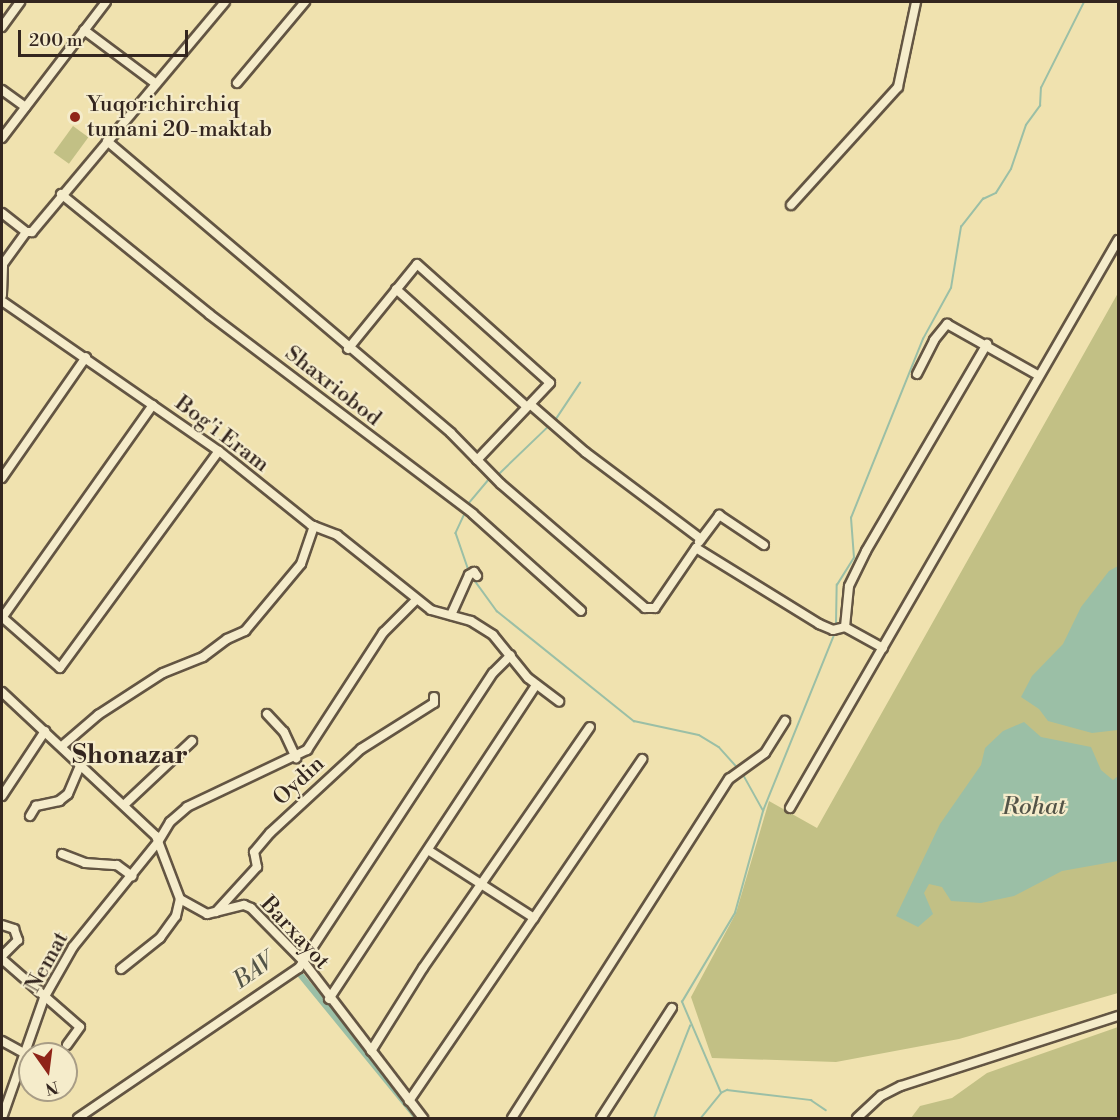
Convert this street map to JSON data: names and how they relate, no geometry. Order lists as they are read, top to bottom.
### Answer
{
  "streets": {
    "street": [
      "Shaxriobod",
      "Bog'i Eram",
      "Oydin",
      "Barxayot",
      "Nemat"
    ]
  },
  "crossings": [
    ["Oydin", "Barxayot"]
  ],
  "districts": ["Shonazar"],
  "water": ["Rohat", "BAV"],
  "places": ["Yuqorichirchiq tumani 20-maktab"],
  "scale_bar": "200 m",
  "north": "bottom"
}
